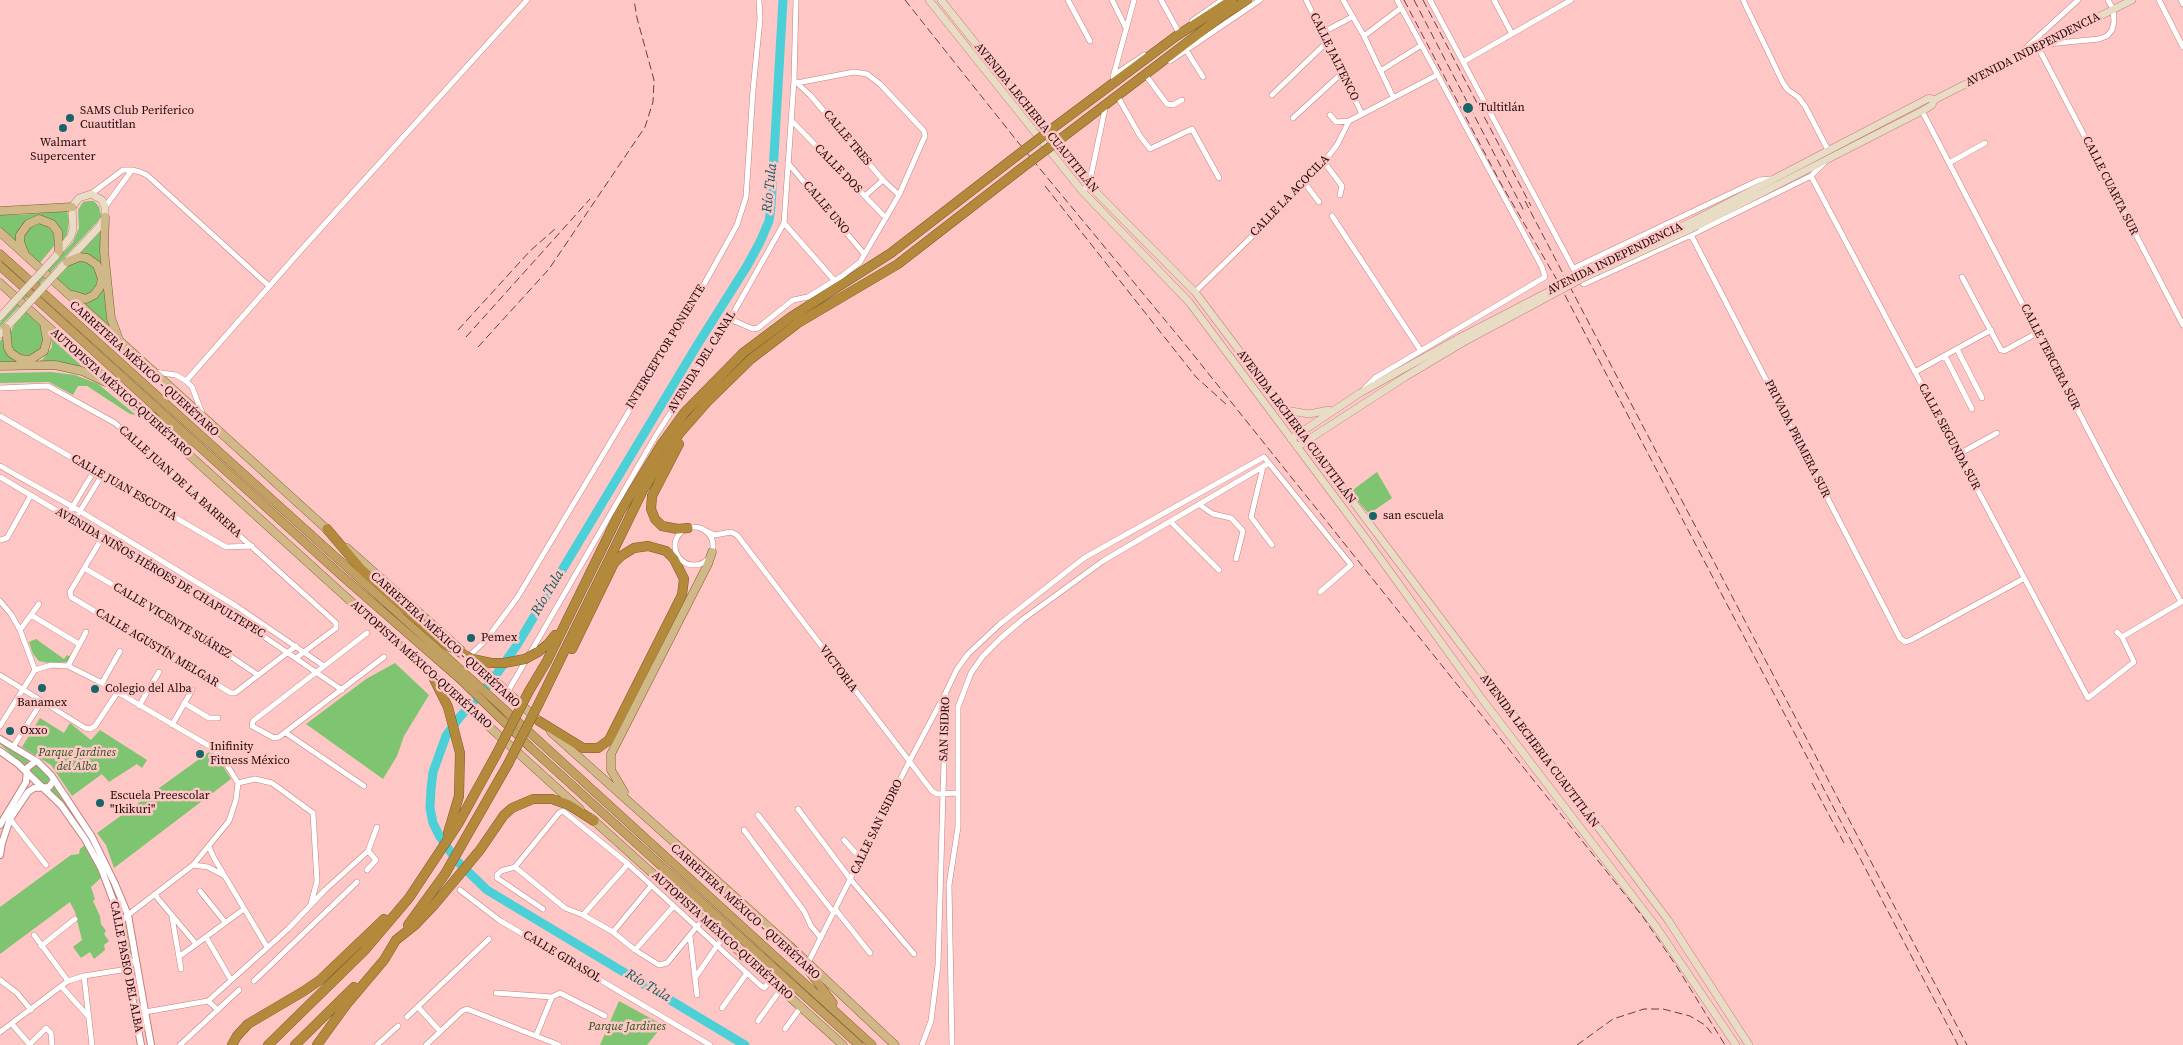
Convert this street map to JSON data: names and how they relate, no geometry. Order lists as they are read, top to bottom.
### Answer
{
  "streets": {
    "highway": ["CARRETERA MÉXICO - QUERÉTARO"],
    "main road": ["AVENIDA INDEPENDENCIA", "AVENIDA LECHERIA CUAUTITLÁN", "AUTOPISTA MÉXICO-QUERÉTARO"],
    "street": [
      "CALLE JALTENCO",
      "CALLE TRES",
      "CALLE DOS",
      "CALLE CUARTA SUR",
      "CALLE LA ACOCILA",
      "CALLE UNO",
      "INTERCEPTOR PONIENTE",
      "CALLE TERCERA SUR",
      "AVENIDA DEL CANAL",
      "CALLE SEGUNDA SUR",
      "PRIVADA PRIMERA SUR",
      "CALLE JUAN DE LA BARRERA",
      "CALLE JUAN ESCUTIA",
      "AVENIDA NIÑOS HÉROES DE CHAPULTEPEC",
      "CALLE VICENTE SUÁREZ",
      "CALLE AGUSTÍN MELGAR",
      "VICTORIA",
      "SAN ISIDRO",
      "CALLE SAN ISIDRO",
      "CALLE GIRASOL",
      "CALLE PASEO DEL ALBA"
    ]
  },
  "crossings": [
    ["AVENIDA INDEPENDENCIA", "AVENIDA LECHERIA CUAUTITLÁN"],
    ["AVENIDA INDEPENDENCIA", "CALLE CUARTA SUR"],
    ["AVENIDA INDEPENDENCIA", "CALLE TERCERA SUR"],
    ["AVENIDA LECHERIA CUAUTITLÁN", "CALLE LA ACOCILA"],
    ["CALLE TRES", "AVENIDA DEL CANAL"],
    ["CALLE DOS", "AVENIDA DEL CANAL"],
    ["CALLE UNO", "AVENIDA DEL CANAL"],
    ["CALLE SEGUNDA SUR", "PRIVADA PRIMERA SUR"],
    ["CALLE JUAN DE LA BARRERA", "CALLE JUAN ESCUTIA"],
    ["CALLE JUAN DE LA BARRERA", "AVENIDA NIÑOS HÉROES DE CHAPULTEPEC"],
    ["AVENIDA NIÑOS HÉROES DE CHAPULTEPEC", "CALLE AGUSTÍN MELGAR"],
    ["CALLE VICENTE SUÁREZ", "CALLE AGUSTÍN MELGAR"],
    ["VICTORIA", "SAN ISIDRO"],
    ["VICTORIA", "CALLE SAN ISIDRO"],
    ["SAN ISIDRO", "CALLE SAN ISIDRO"]
  ],
  "water": ["Río Tula"],
  "parks": ["Parque Jardines del Alba", "Parque Jardines"],
  "places": [
    "Tultitlán",
    "SAMS Club Periferico Cuautitlan",
    "Walmart Supercenter",
    "san escuela",
    "Pemex",
    "Banamex",
    "Colegio del Alba",
    "Oxxo",
    "Inifinity Fitness México",
    "Escuela Preescolar \"Ikikuri\""
  ]
}
